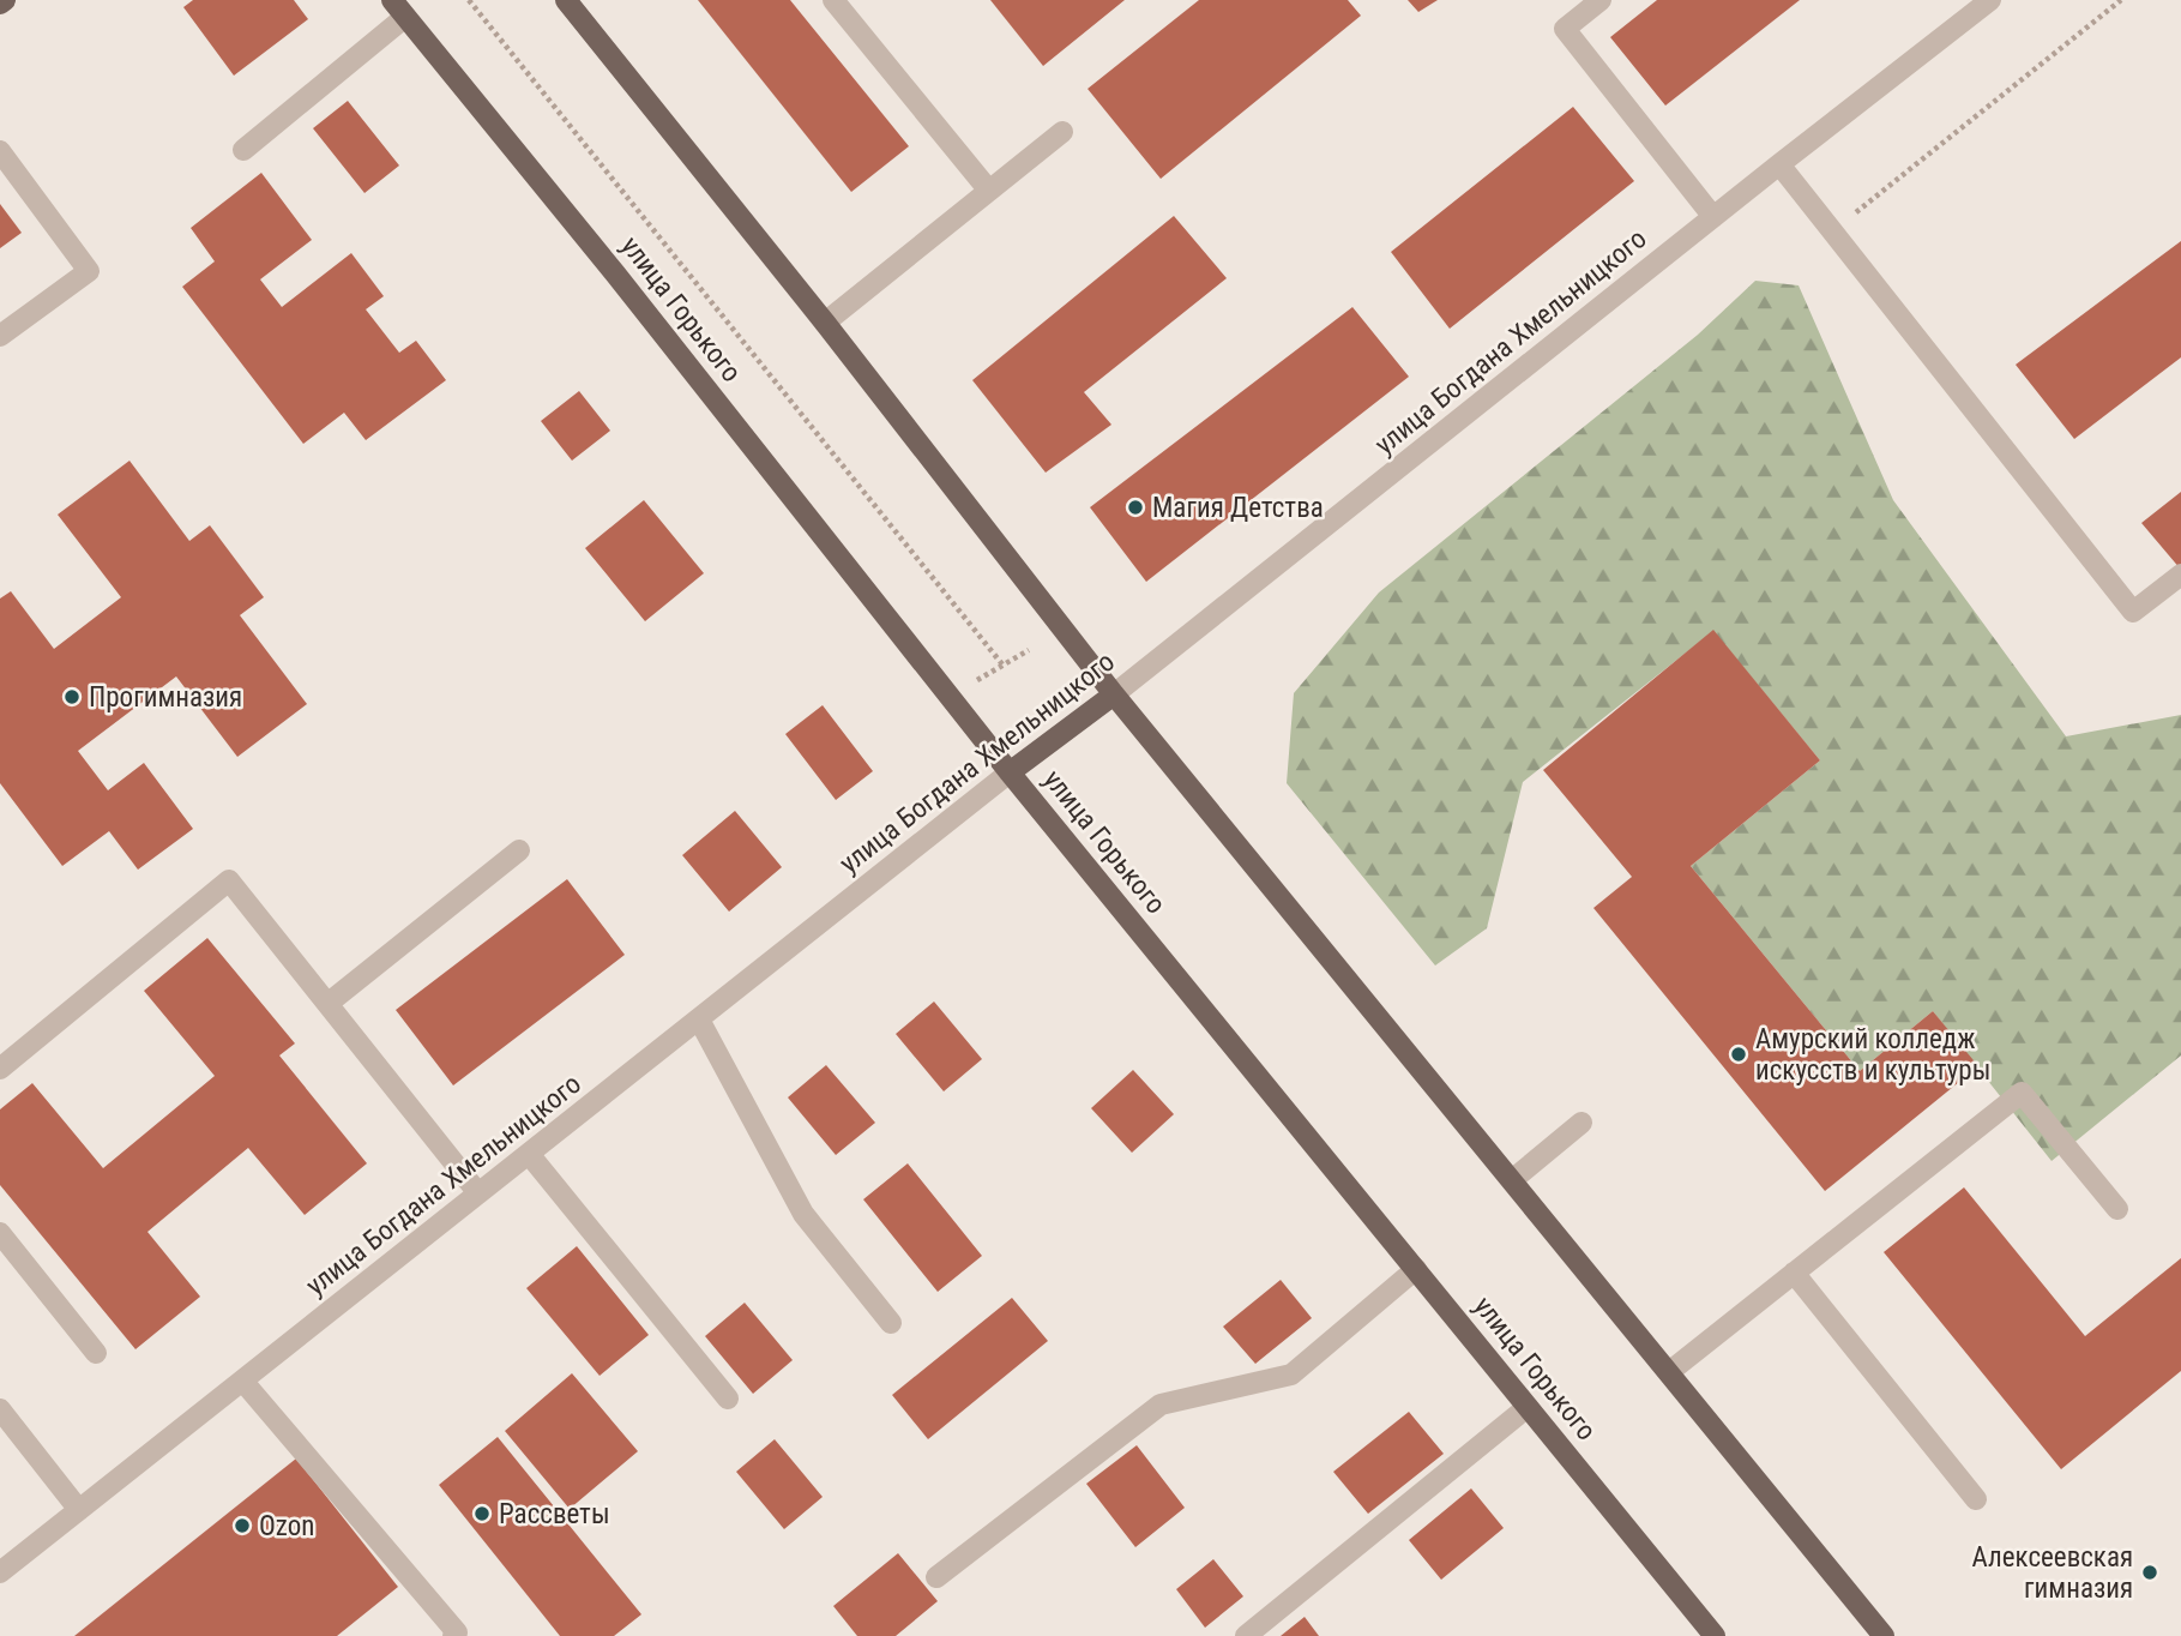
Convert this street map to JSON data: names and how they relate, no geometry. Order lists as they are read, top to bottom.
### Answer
{
  "streets": {
    "main road": ["улица Горького", "улица Богдана Хмельницкого"]
  },
  "crossings": [
    ["улица Горького", "улица Богдана Хмельницкого"]
  ],
  "places": [
    "Магия Детства",
    "Прогимназия",
    "Амурский колледж искусств и культуры",
    "Рассветы",
    "Ozon",
    "Алексеевская гимназия"
  ]
}
